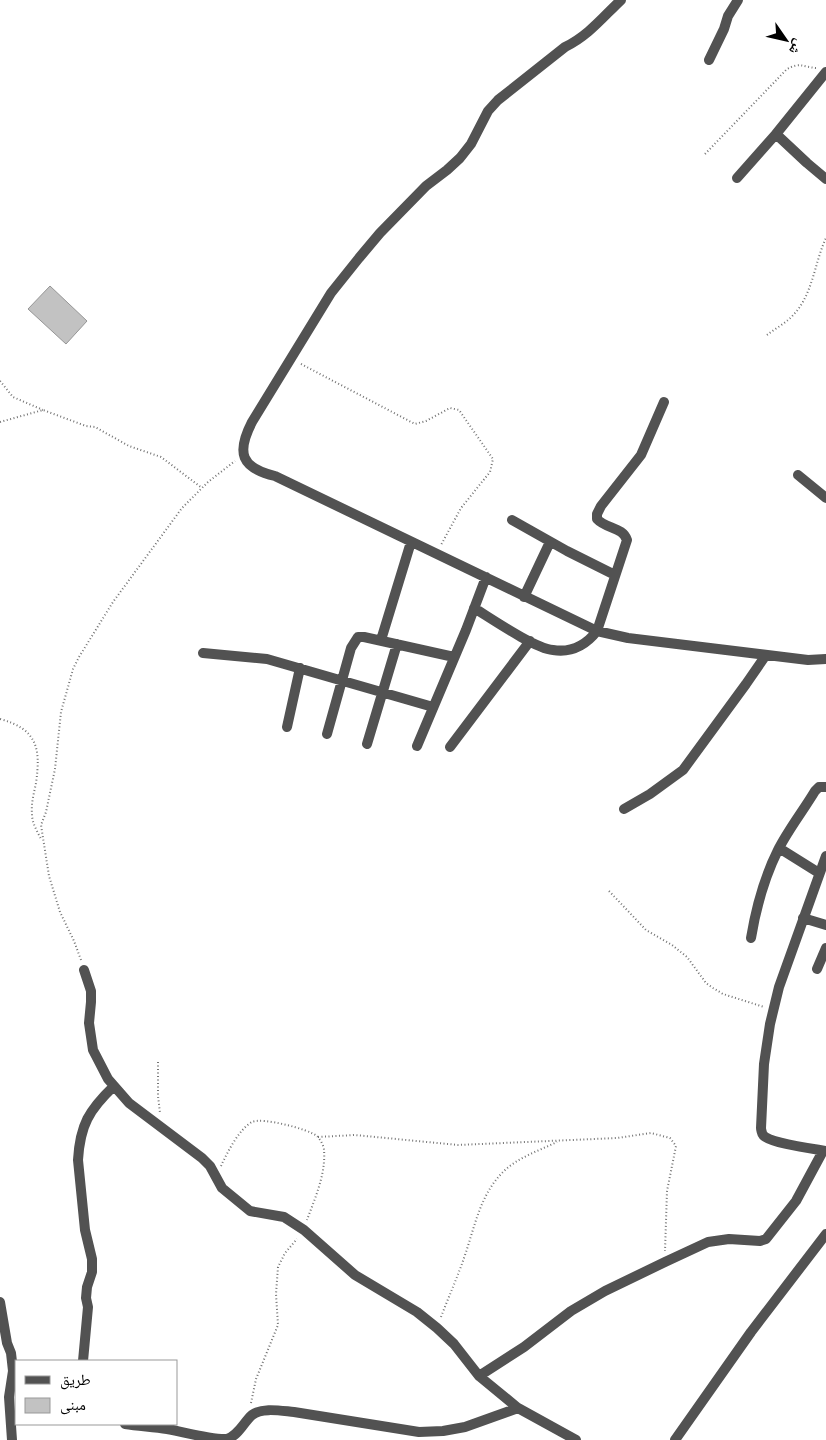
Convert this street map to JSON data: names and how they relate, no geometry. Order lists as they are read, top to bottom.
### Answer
{
  "legend": ["طريق", "مبنى"],
  "north": "bottom right"
}
